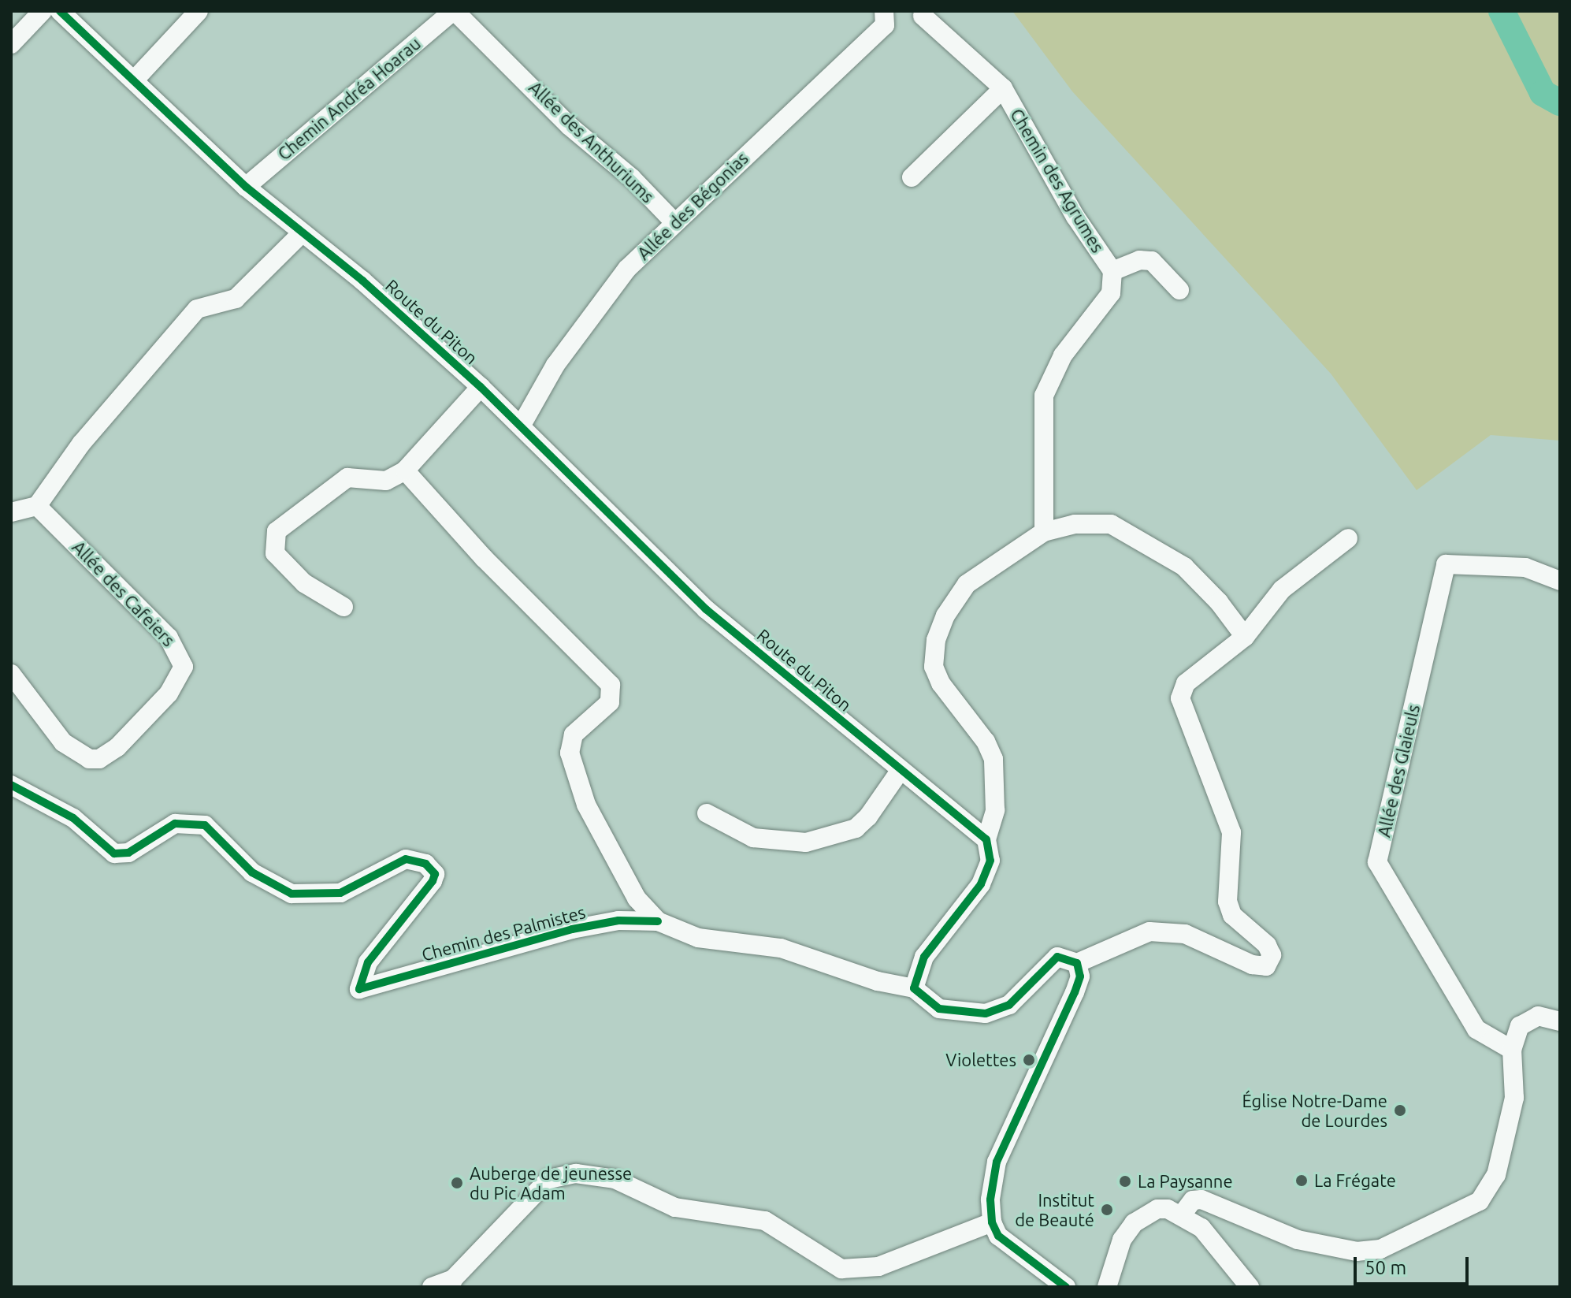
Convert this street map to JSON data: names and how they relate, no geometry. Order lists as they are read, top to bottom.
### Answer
{
  "streets": {
    "street": [
      "Chemin Andréa Hoarau",
      "Allée des Anthuriums",
      "Chemin des Agrumes",
      "Allée des Bégonias",
      "Route du Piton",
      "Allée des Cafeiers",
      "Allée des Glaieuls",
      "Chemin des Palmistes"
    ]
  },
  "crossings": [
    ["Chemin Andréa Hoarau", "Allée des Anthuriums"],
    ["Chemin Andréa Hoarau", "Route du Piton"],
    ["Allée des Anthuriums", "Allée des Bégonias"],
    ["Allée des Bégonias", "Route du Piton"]
  ],
  "places": [
    "Violettes",
    "Église Notre-Dame de Lourdes",
    "La Frégate",
    "La Paysanne",
    "Auberge de jeunesse du Pic Adam",
    "Institut de Beauté"
  ],
  "scale_bar": "50 m"
}
